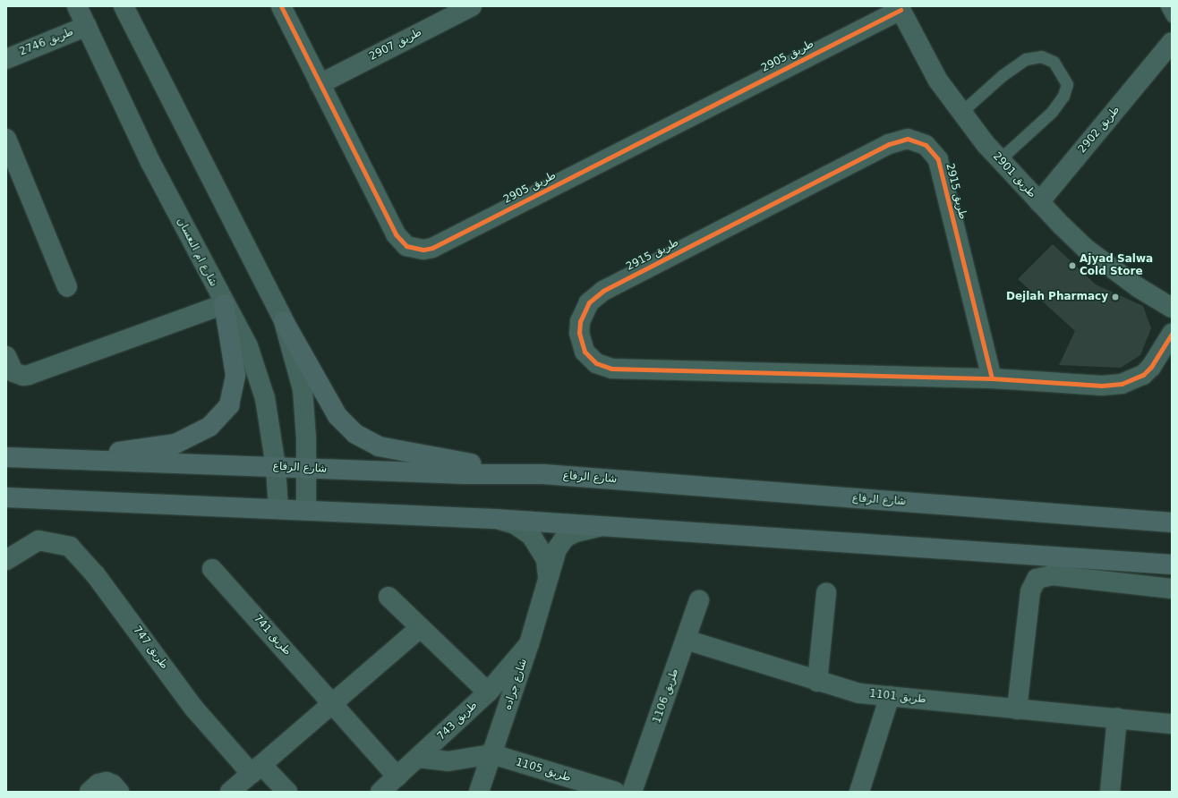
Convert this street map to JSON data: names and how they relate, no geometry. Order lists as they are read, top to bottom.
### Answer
{
  "streets": {
    "main road": ["شارع الرفاع"],
    "street": [
      "طريق 2746",
      "طريق 2907",
      "طريق 2905",
      "طريق 2902",
      "طريق 2901",
      "طريق 2915",
      "شارع ام النعسان",
      "طريق 741",
      "طريق 747",
      "شارع جراده",
      "طريق 1106",
      "طريق 1101",
      "طريق 743",
      "طريق 1105"
    ]
  },
  "crossings": [
    ["طريق 2746", "شارع ام النعسان"],
    ["طريق 2907", "طريق 2905"],
    ["طريق 2905", "طريق 2901"],
    ["طريق 2902", "طريق 2901"],
    ["شارع ام النعسان", "شارع الرفاع"],
    ["طريق 741", "طريق 743"],
    ["شارع جراده", "طريق 743"],
    ["شارع جراده", "طريق 1105"],
    ["طريق 1106", "طريق 1101"]
  ],
  "places": ["Ajyad Salwa Cold Store", "Dejlah Pharmacy"]
}
